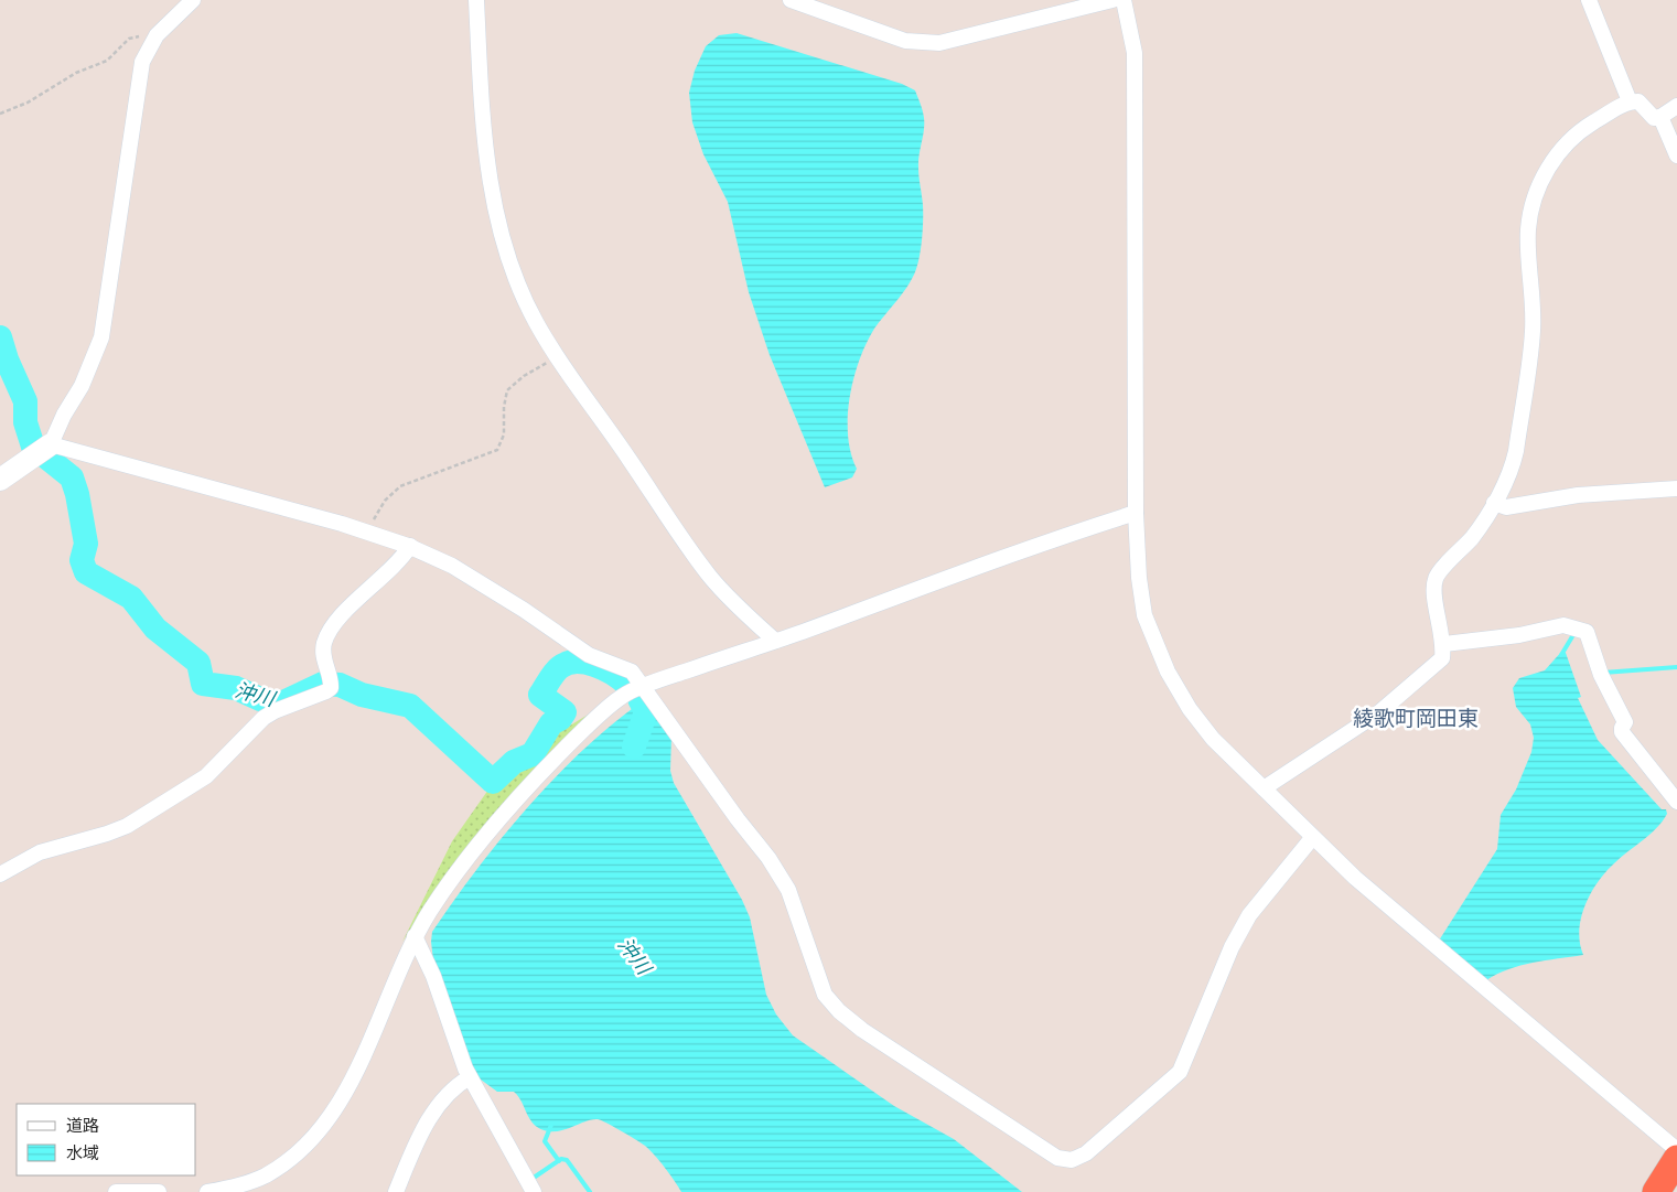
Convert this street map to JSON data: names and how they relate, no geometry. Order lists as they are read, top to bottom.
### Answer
{
  "districts": ["綾歌町岡田東"],
  "water": ["沖川"],
  "legend": ["道路", "水域"]
}
